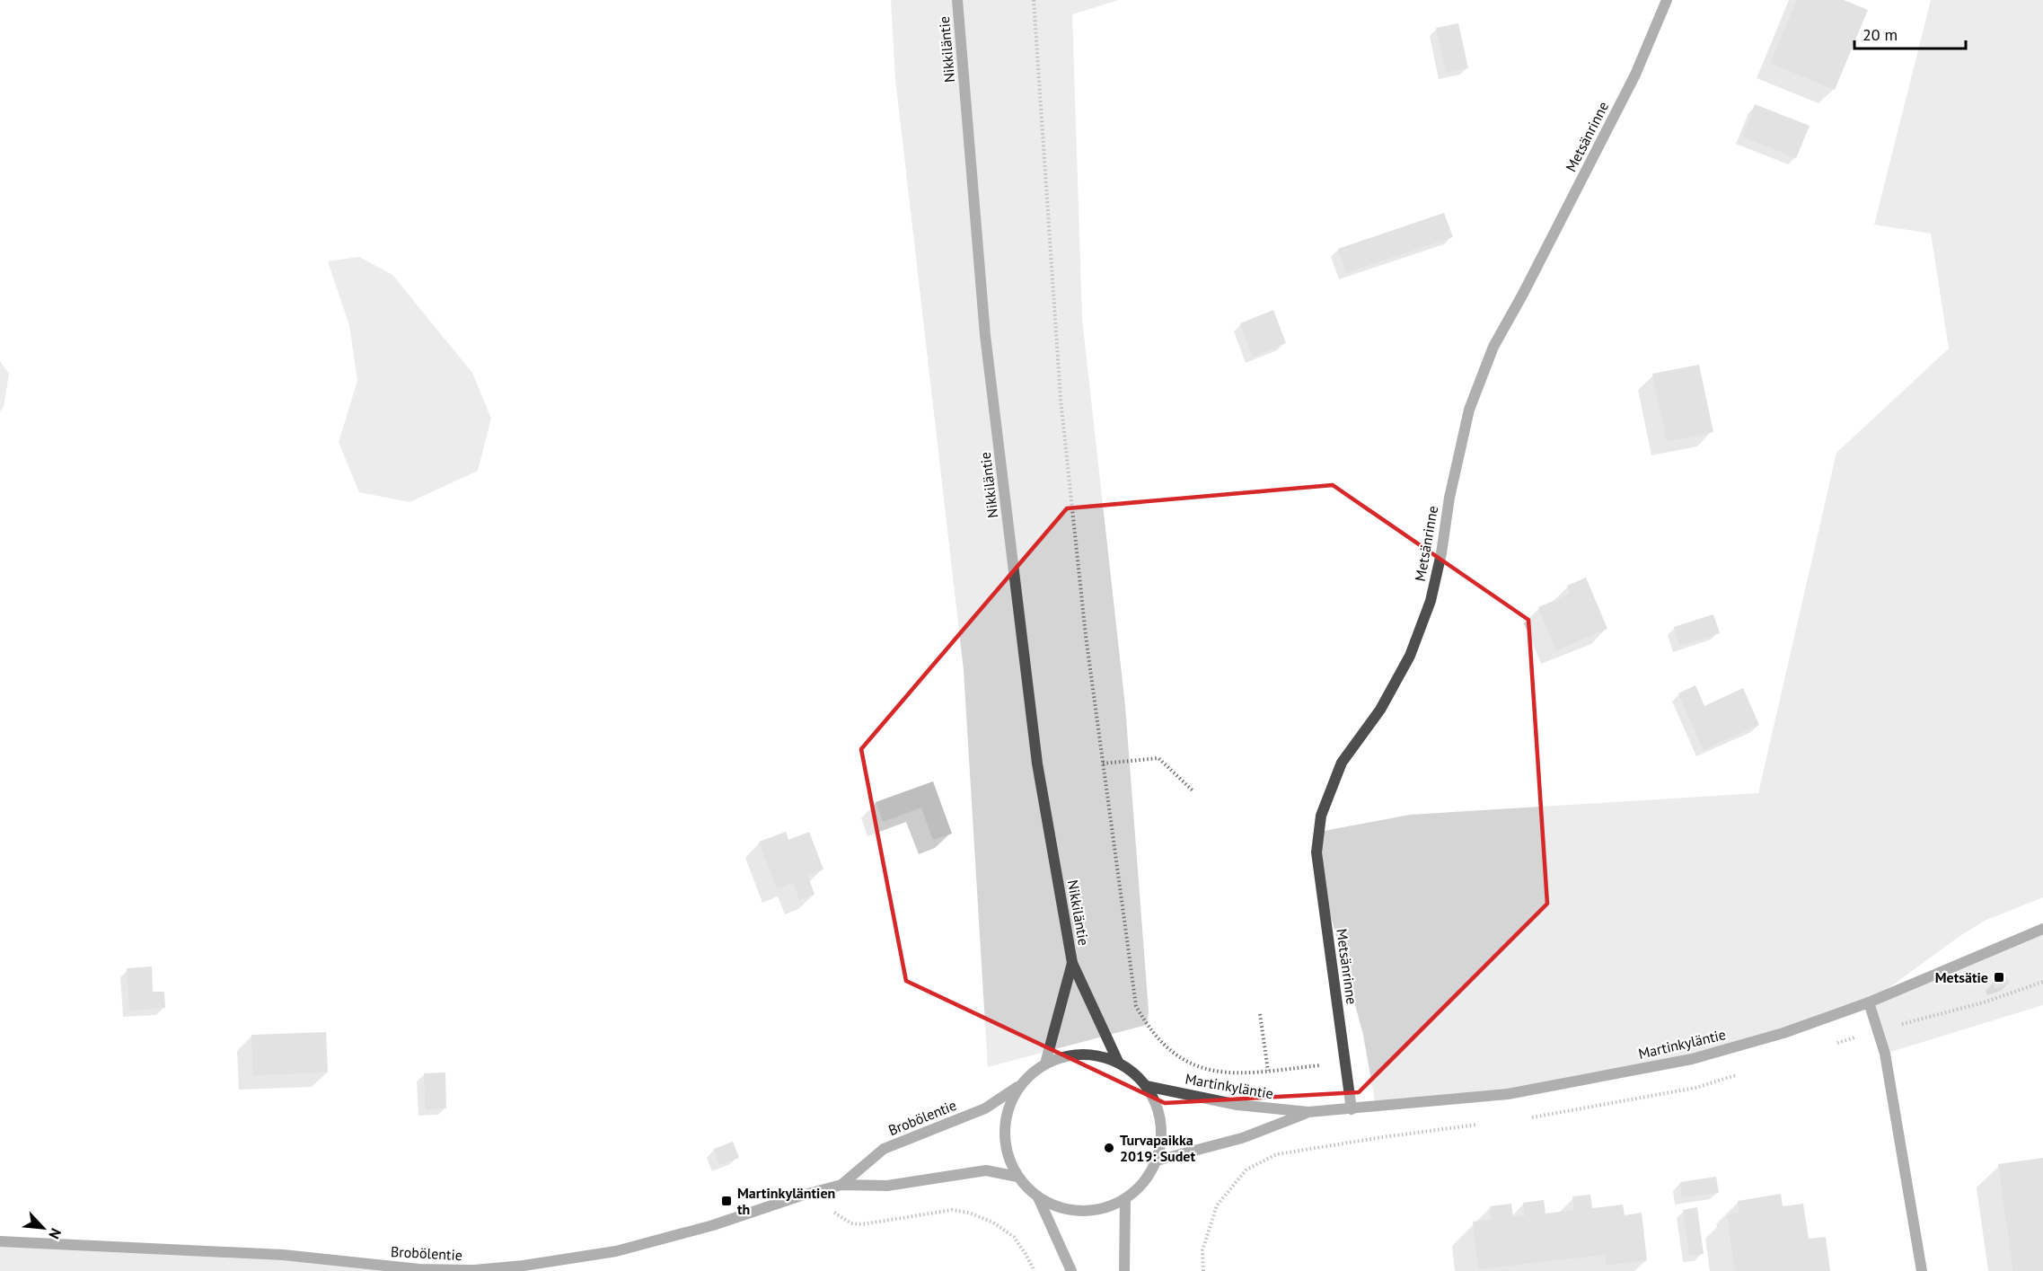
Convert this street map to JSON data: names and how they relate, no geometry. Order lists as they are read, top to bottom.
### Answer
{
  "streets": {
    "street": [
      "Nikkiläntie",
      "Metsänrinne",
      "Martinkyläntie",
      "Brobölentie"
    ]
  },
  "crossings": [
    ["Nikkiläntie", "Martinkyläntie"],
    ["Nikkiläntie", "Brobölentie"],
    ["Metsänrinne", "Martinkyläntie"],
    ["Martinkyläntie", "Brobölentie"]
  ],
  "places": {
    "transit": ["Metsätie", "Martinkyläntien th"],
    "other": ["Turvapaikka 2019: Sudet"]
  },
  "scale_bar": "20 m",
  "north": "bottom right"
}
